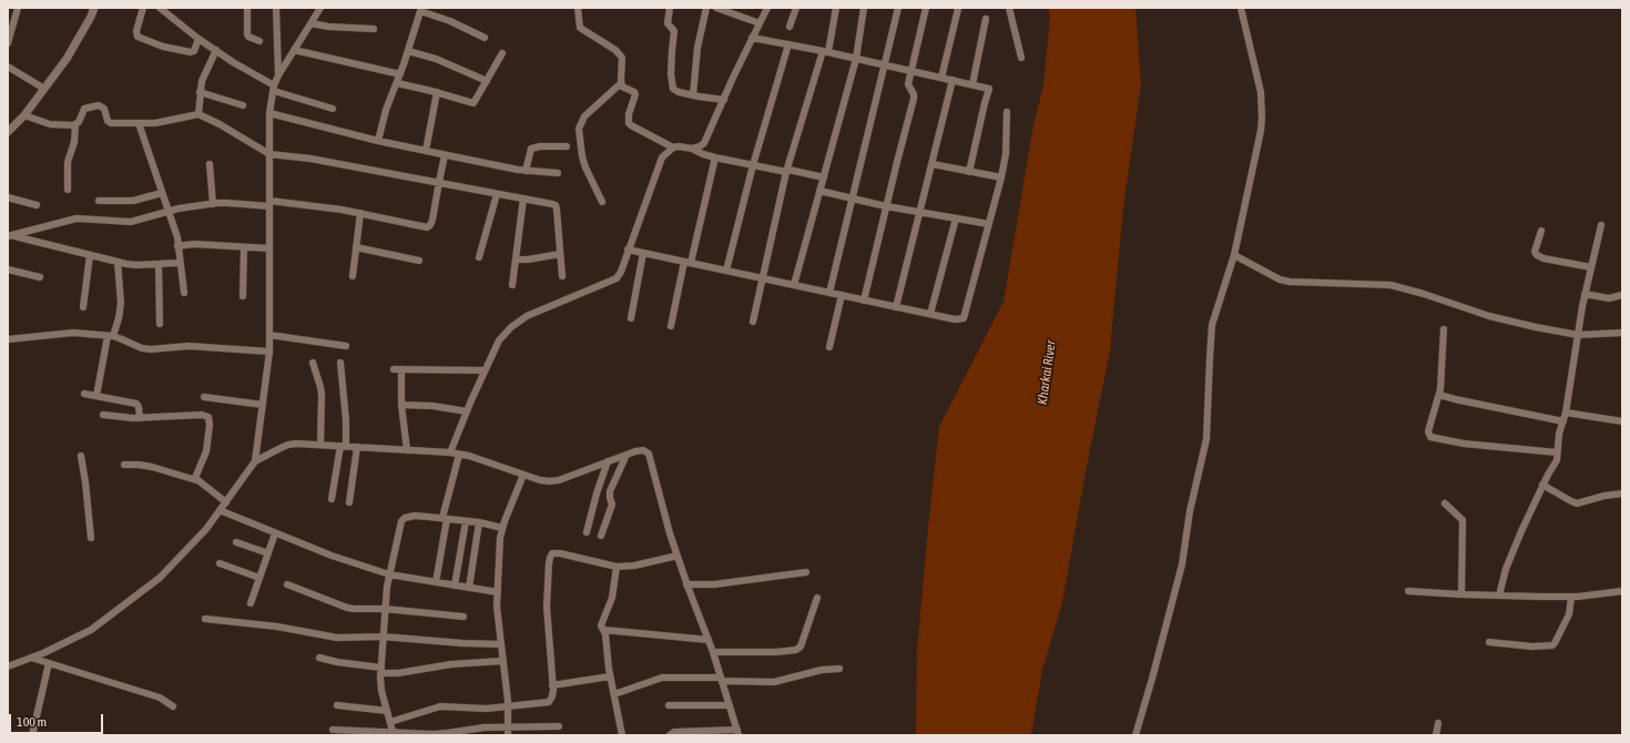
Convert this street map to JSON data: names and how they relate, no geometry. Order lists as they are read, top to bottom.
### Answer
{
  "water": ["Kharkai River"],
  "scale_bar": "100 m"
}
